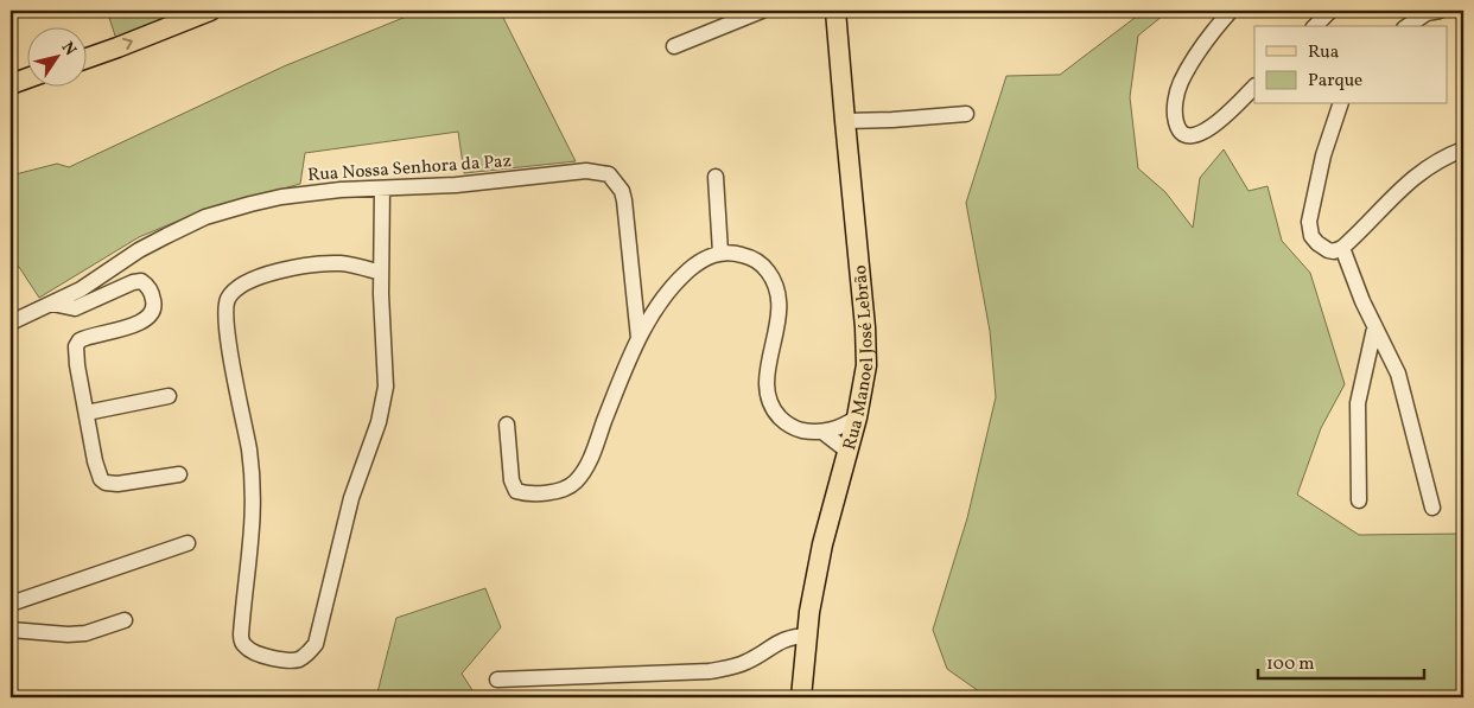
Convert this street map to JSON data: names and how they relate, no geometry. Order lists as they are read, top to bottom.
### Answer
{
  "streets": {
    "main road": ["Rua Manoel José Lebrão"],
    "street": ["Rua Nossa Senhora da Paz"]
  },
  "legend": ["Rua", "Parque"],
  "scale_bar": "100 m",
  "north": "top right"
}
